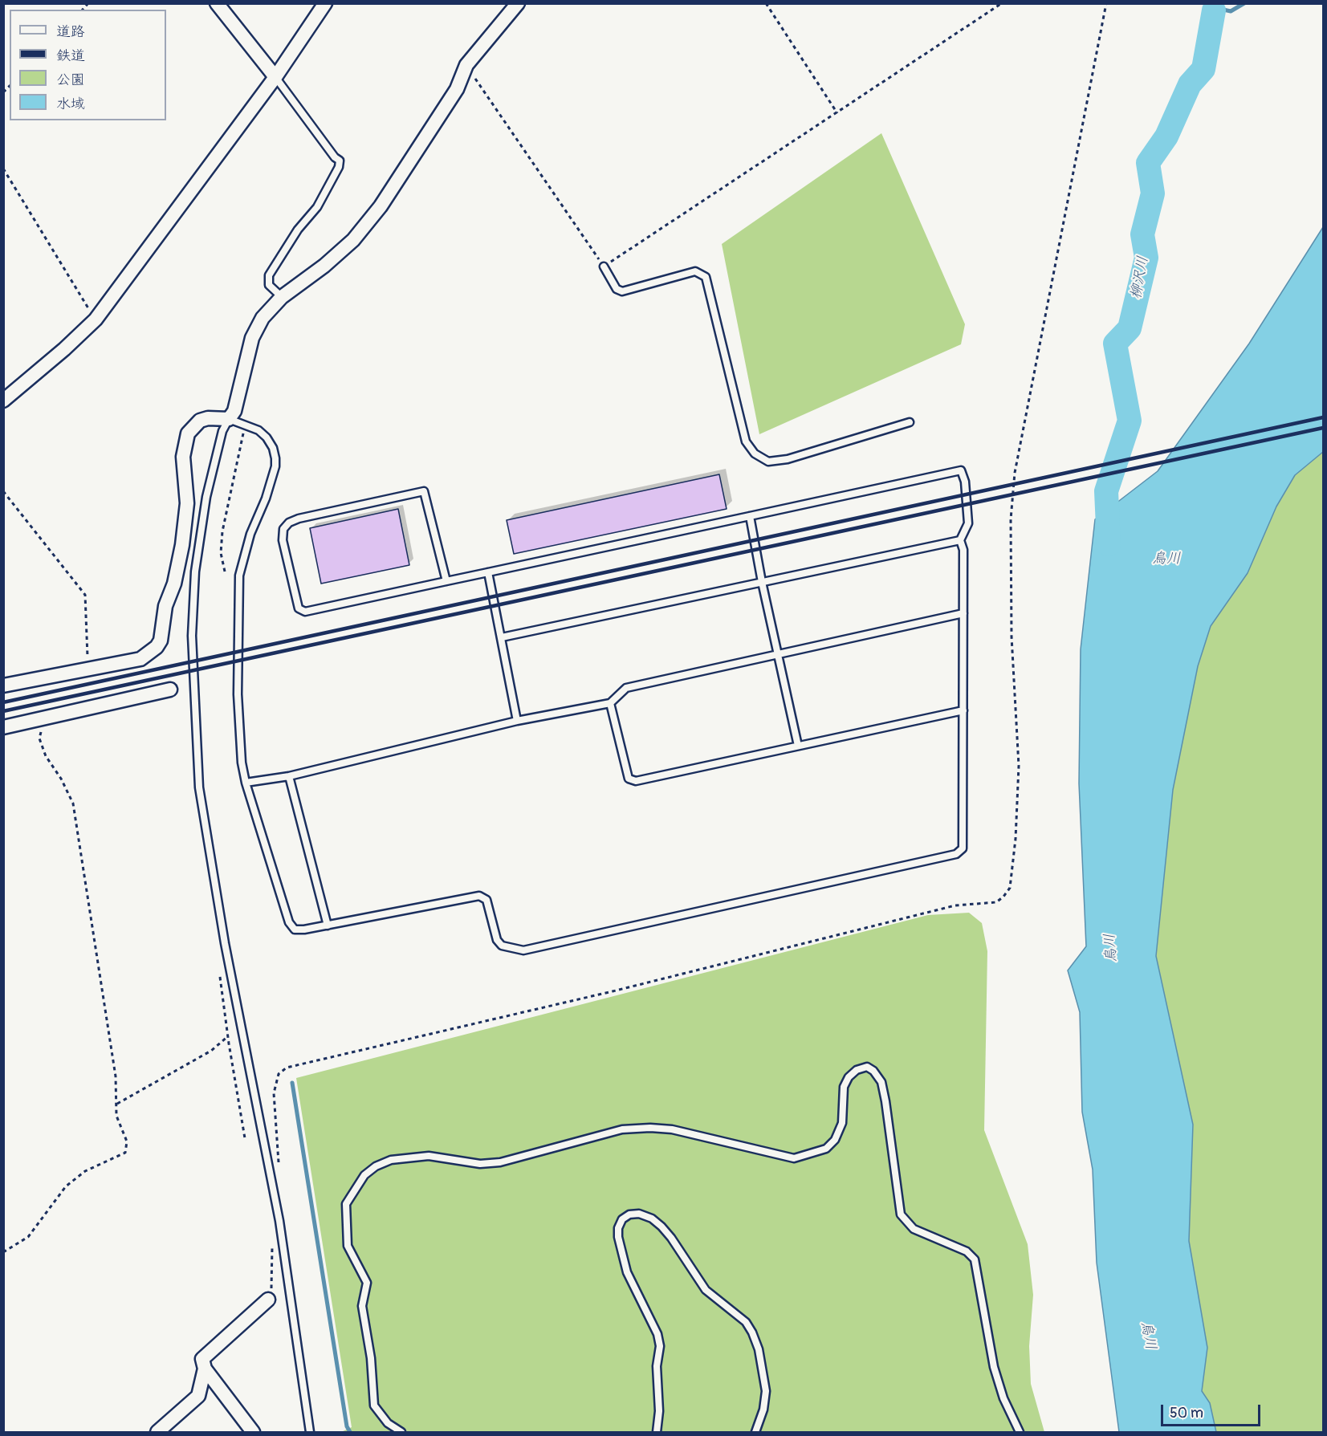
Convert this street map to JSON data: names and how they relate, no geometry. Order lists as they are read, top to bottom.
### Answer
{
  "water": ["柳沢川", "烏川"],
  "legend": [
    "道路",
    "鉄道",
    "公園",
    "水域"
  ],
  "scale_bar": "50 m"
}
